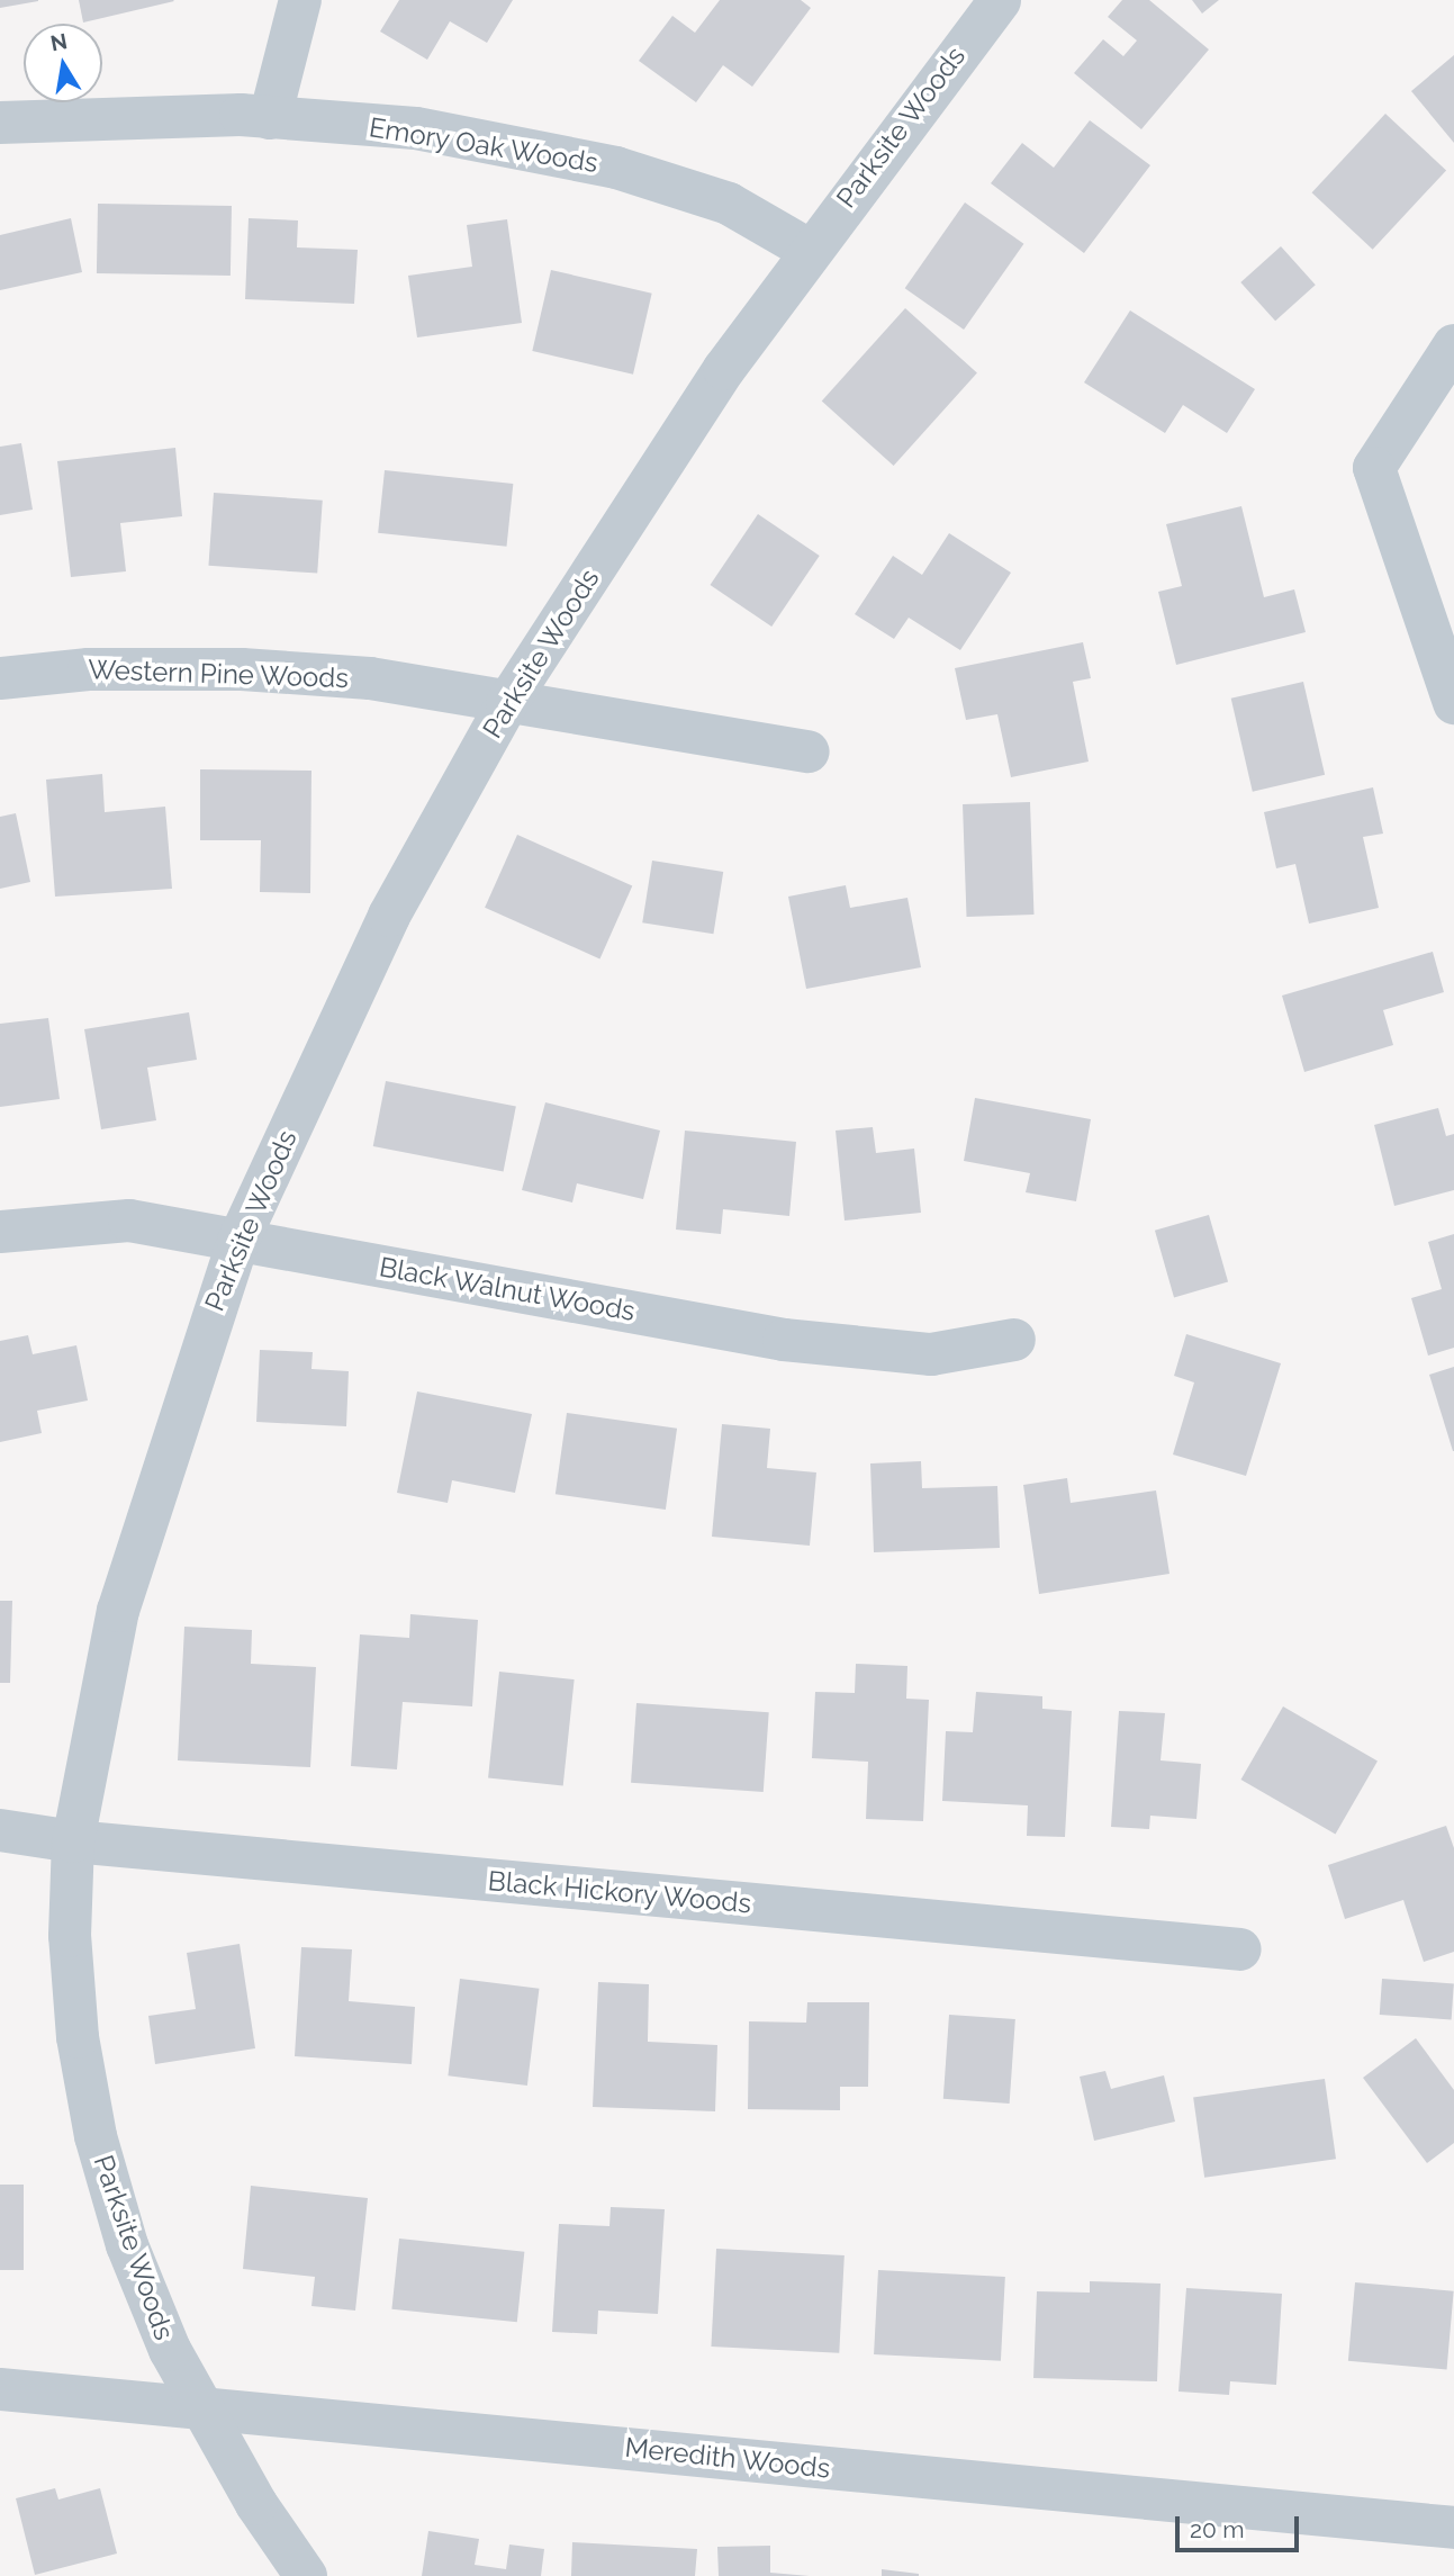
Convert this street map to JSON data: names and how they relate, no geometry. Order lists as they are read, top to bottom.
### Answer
{
  "streets": {
    "street": [
      "Parksite Woods",
      "Emory Oak Woods",
      "Western Pine Woods",
      "Black Walnut Woods",
      "Black Hickory Woods",
      "Meredith Woods"
    ]
  },
  "crossings": [
    ["Parksite Woods", "Emory Oak Woods"],
    ["Parksite Woods", "Western Pine Woods"],
    ["Parksite Woods", "Black Walnut Woods"],
    ["Parksite Woods", "Black Hickory Woods"],
    ["Parksite Woods", "Meredith Woods"]
  ],
  "scale_bar": "20 m",
  "north": "top"
}
